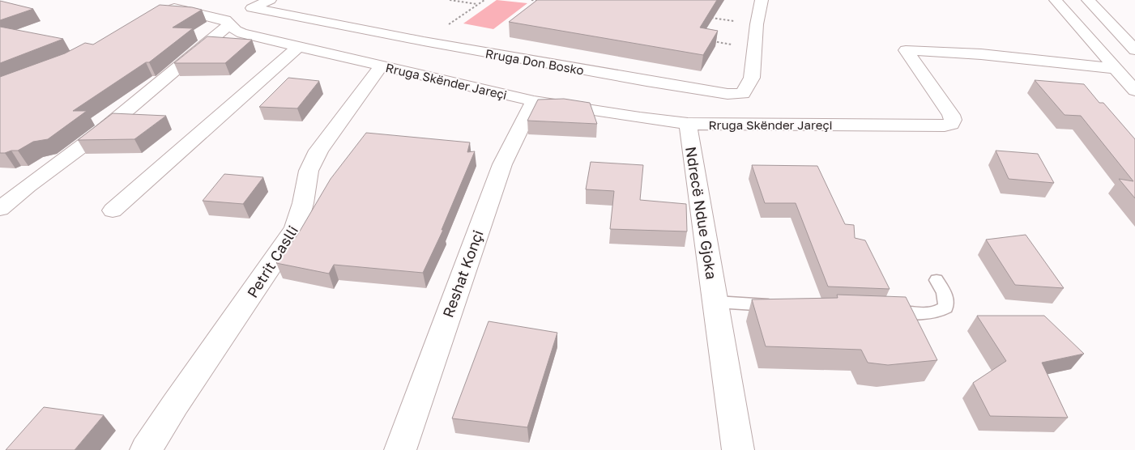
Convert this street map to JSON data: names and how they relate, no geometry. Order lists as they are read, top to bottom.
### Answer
{
  "streets": {
    "street": [
      "Rruga Don Bosko",
      "Rruga Skënder Jareçi",
      "Ndrecë Ndue Gjoka",
      "Petrit Caslli",
      "Reshat Konçi"
    ]
  },
  "crossings": [
    ["Rruga Skënder Jareçi", "Ndrecë Ndue Gjoka"],
    ["Rruga Skënder Jareçi", "Petrit Caslli"],
    ["Rruga Skënder Jareçi", "Reshat Konçi"]
  ]
}
